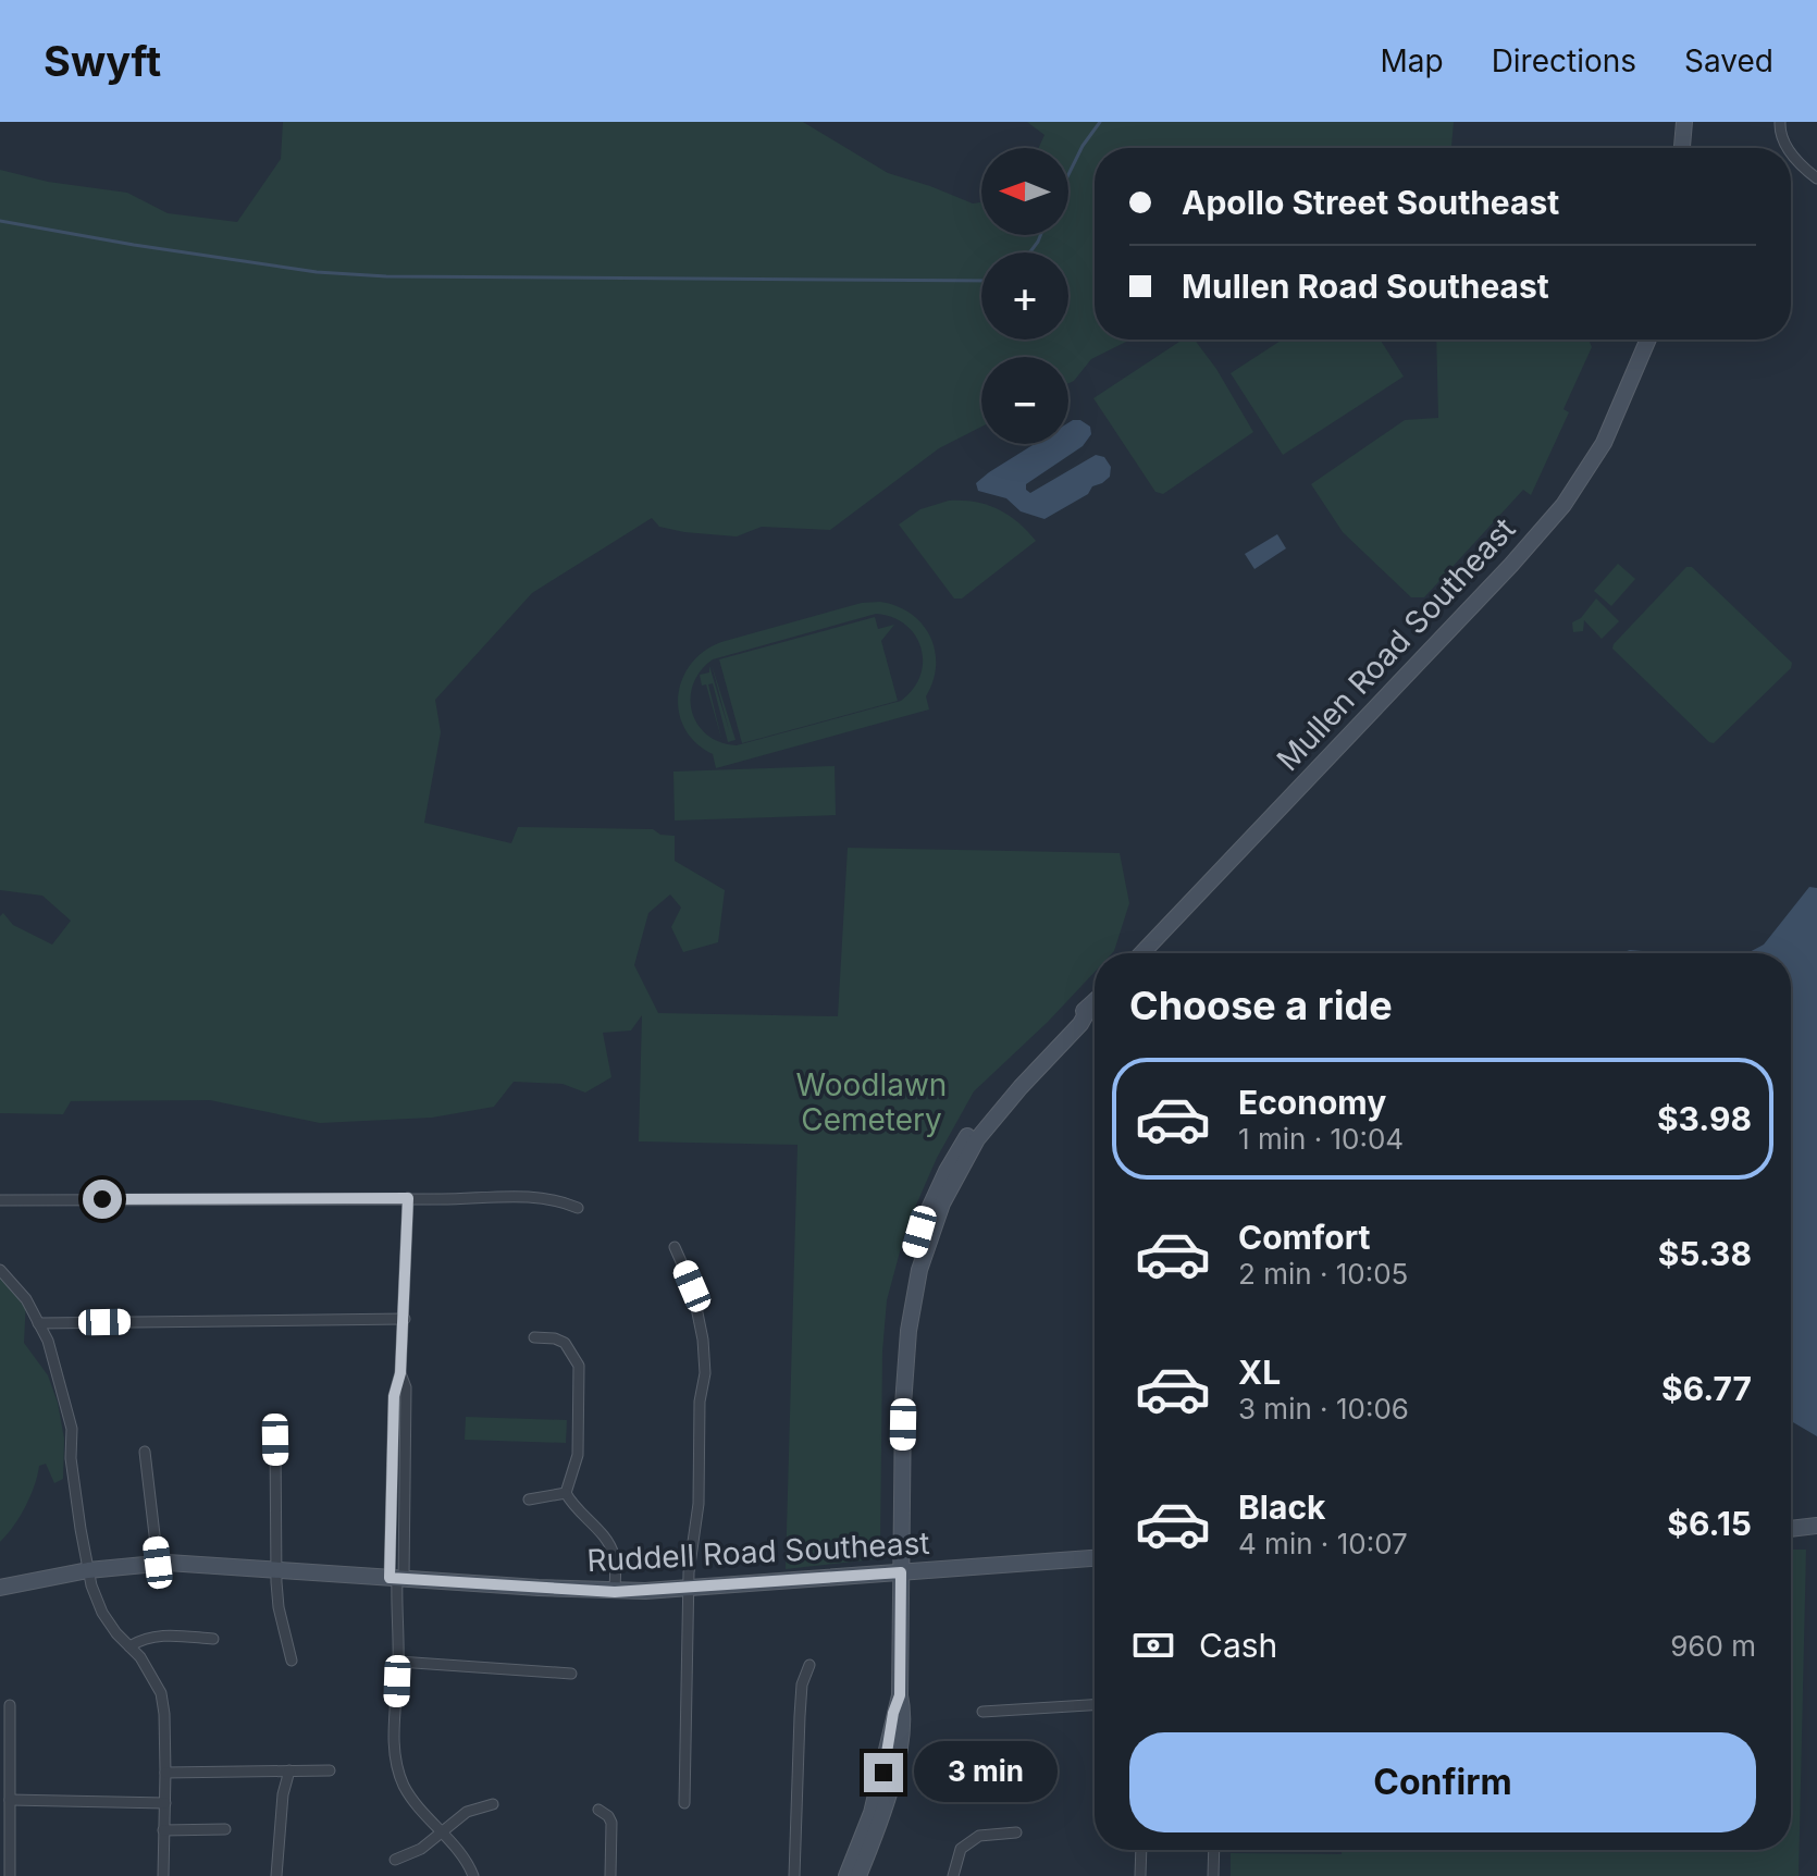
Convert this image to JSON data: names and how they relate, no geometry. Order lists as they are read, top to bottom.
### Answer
{
  "streets": {
    "street": ["Mullen Road Southeast", "Ruddell Road Southeast"]
  },
  "parks": ["Woodlawn Cemetery"],
  "north": "left",
  "page": {
    "header": "Swyft",
    "nav": ["Map", "Directions", "Saved"],
    "map_buttons": ["+", "−"],
    "banner": ["Apollo Street Southeast", "Mullen Road Southeast"],
    "heading": "Choose a ride",
    "list": [
      {
        "name": "Economy",
        "note": "1 min · 10:04",
        "value": "$3.98"
      },
      {
        "name": "Comfort",
        "note": "2 min · 10:05",
        "value": "$5.38"
      },
      {
        "name": "XL",
        "note": "3 min · 10:06",
        "value": "$6.77"
      },
      {
        "name": "Black",
        "note": "4 min · 10:07",
        "value": "$6.15"
      }
    ],
    "pay": ["Cash", "960 m"],
    "buttons": "Confirm",
    "bubble": "3 min"
  }
}
